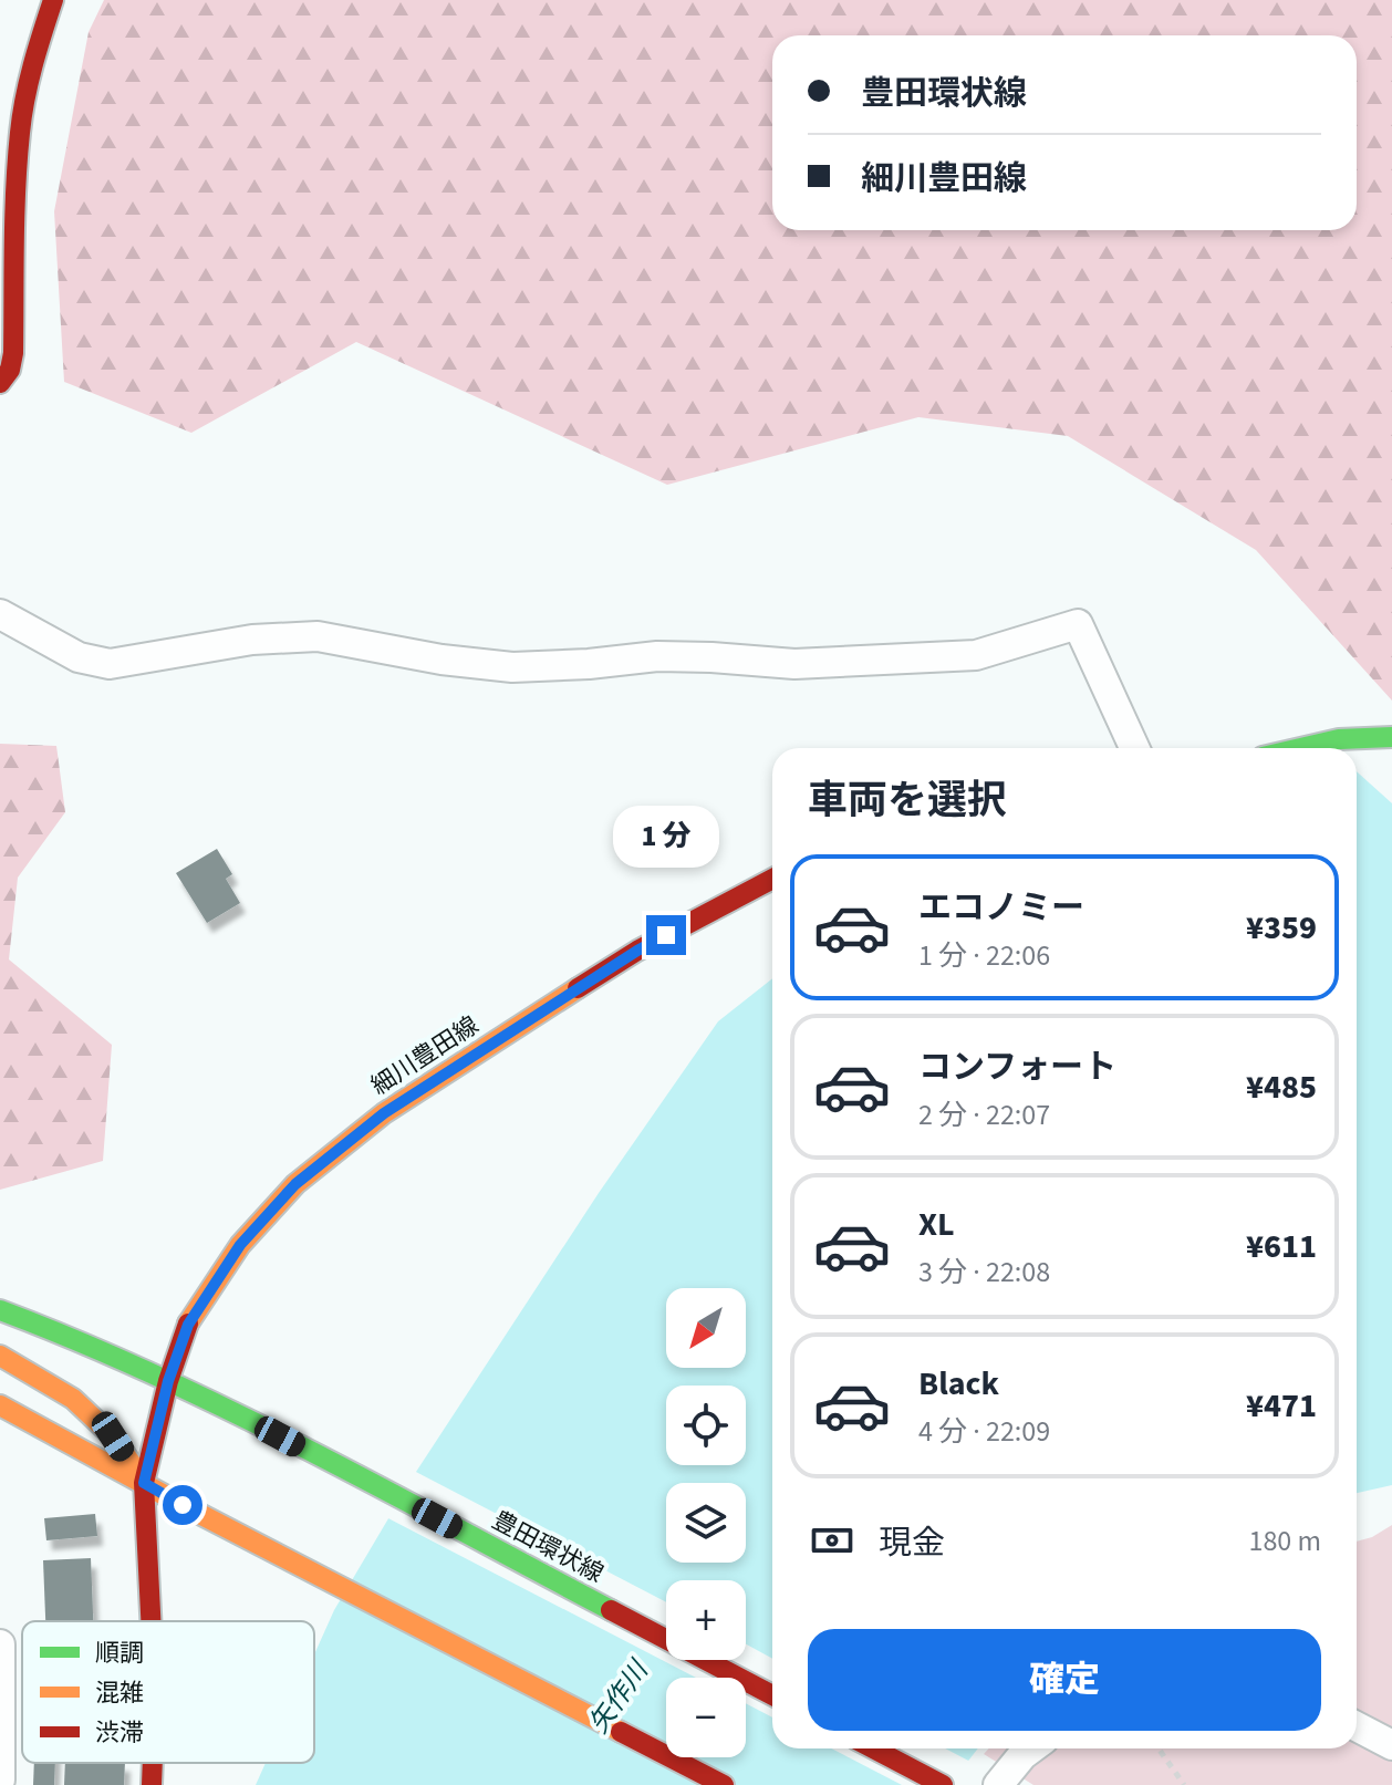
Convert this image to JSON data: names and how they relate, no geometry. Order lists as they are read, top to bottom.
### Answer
{
  "streets": {
    "main road": ["細川豊田線", "豊田環状線"]
  },
  "crossings": [
    ["細川豊田線", "豊田環状線"]
  ],
  "water": ["矢作川"],
  "legend": ["順調", "混雑", "渋滞"],
  "north": "bottom left",
  "page": {
    "banner": ["豊田環状線", "細川豊田線"],
    "heading": "車両を選択",
    "bubble": "1 分",
    "list": [
      {
        "name": "エコノミー",
        "note": "1 分 · 22:06",
        "value": "¥359"
      },
      {
        "name": "コンフォート",
        "note": "2 分 · 22:07",
        "value": "¥485"
      },
      {
        "name": "XL",
        "note": "3 分 · 22:08",
        "value": "¥611"
      },
      {
        "name": "Black",
        "note": "4 分 · 22:09",
        "value": "¥471"
      }
    ],
    "map_buttons": ["+", "−"],
    "pay": ["現金", "180 m"],
    "buttons": "確定"
  }
}
